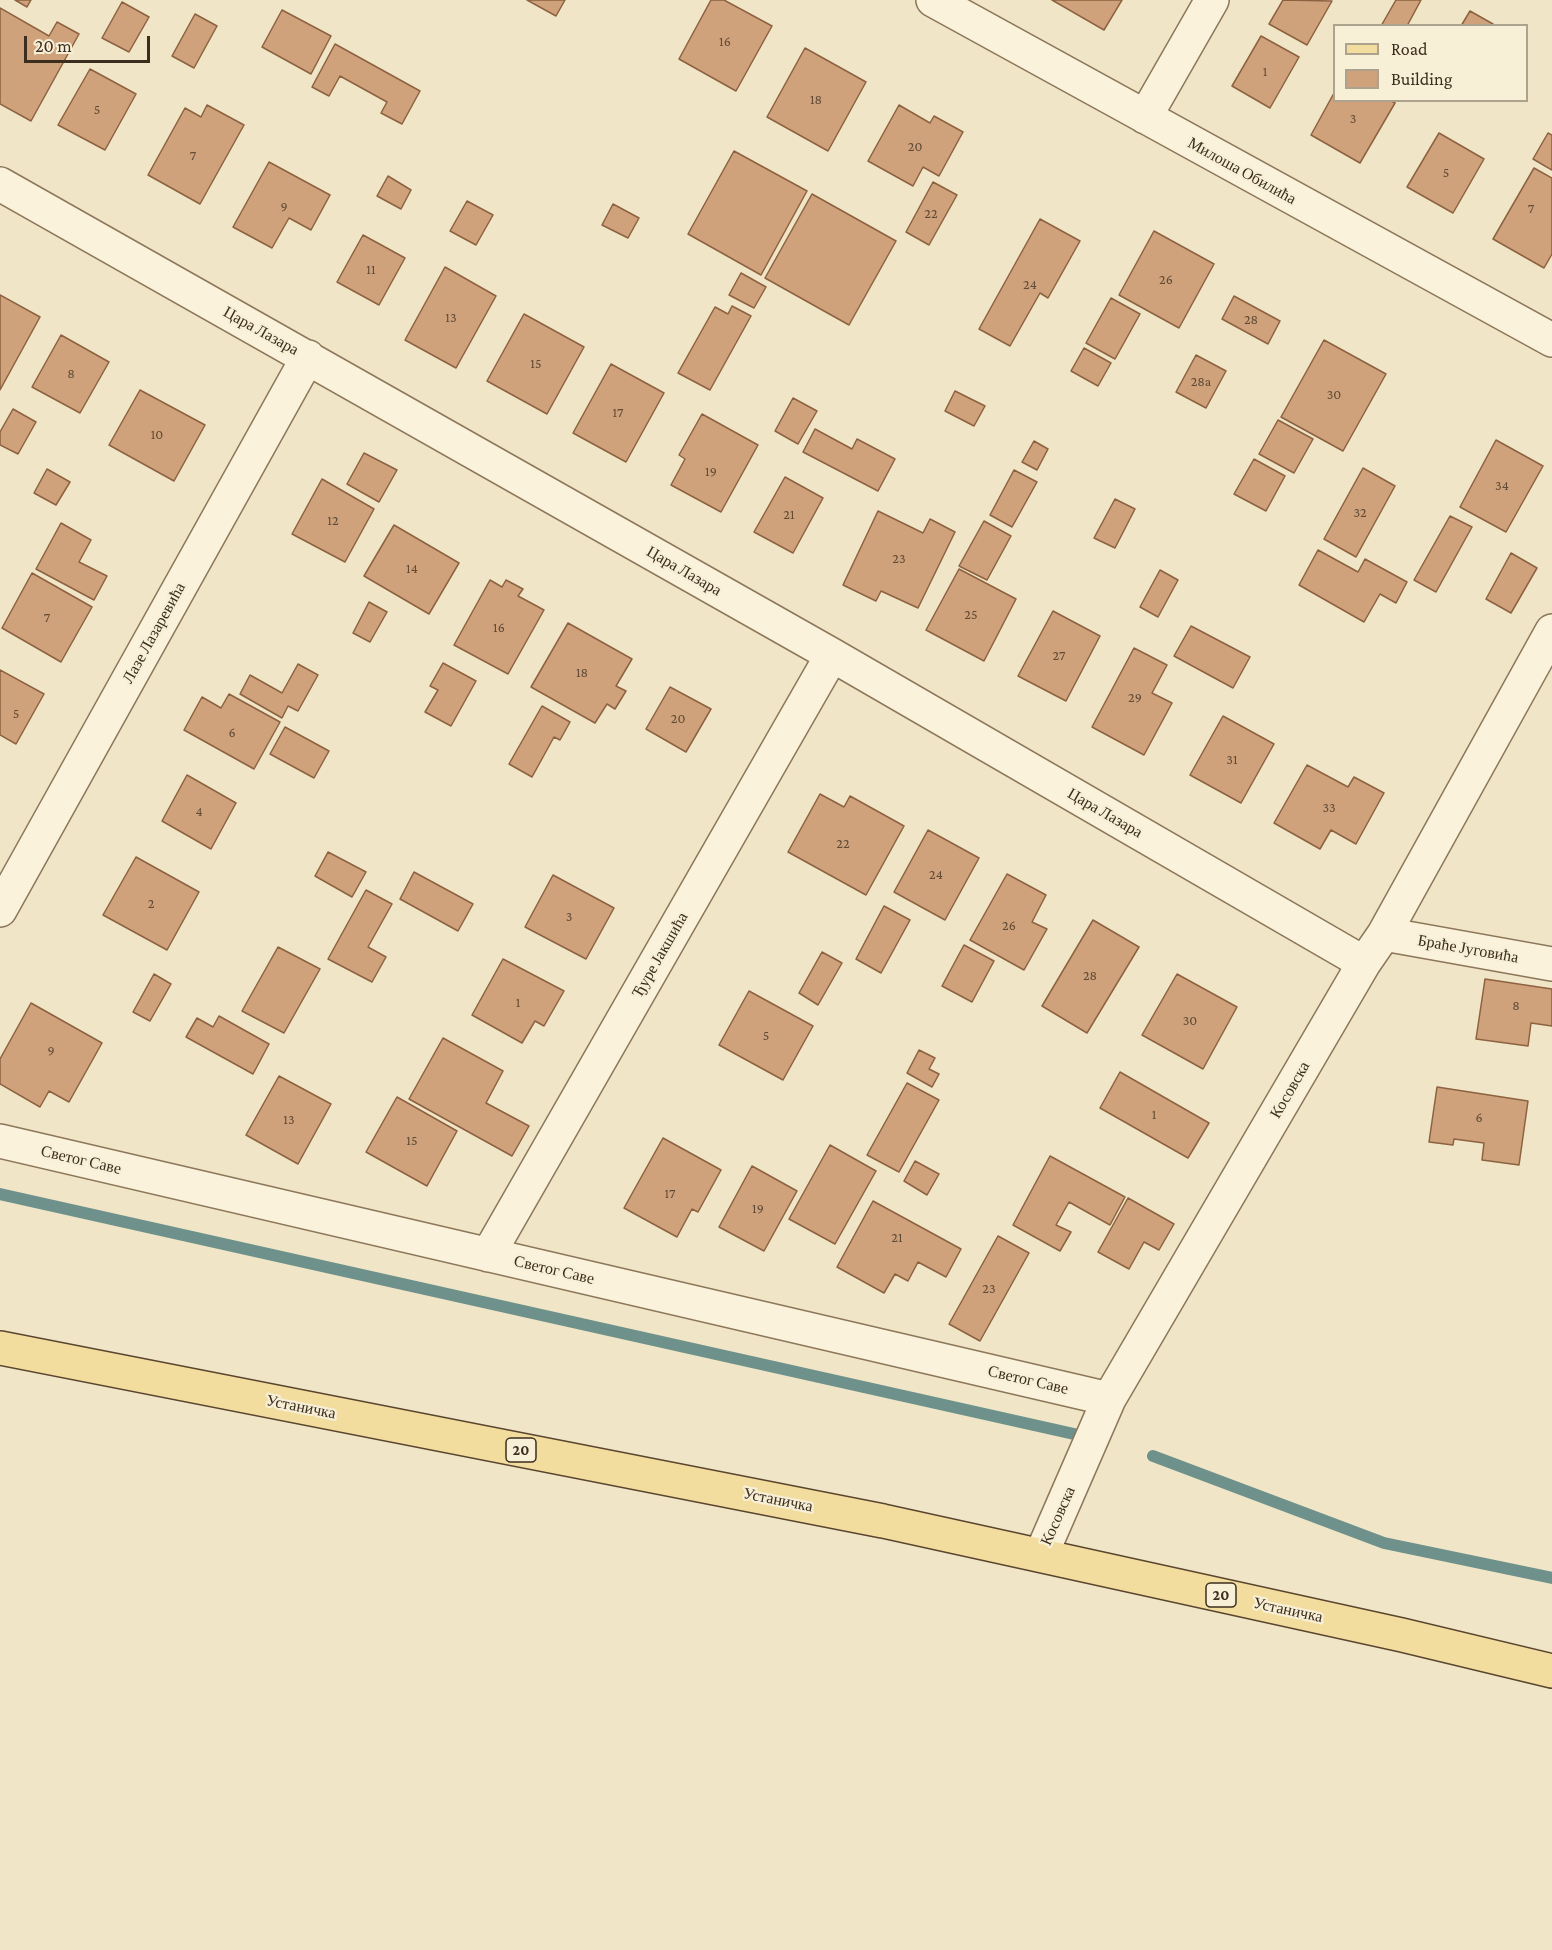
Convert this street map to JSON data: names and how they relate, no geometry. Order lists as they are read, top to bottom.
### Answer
{
  "streets": {
    "main road": ["Устаничка", "20"],
    "street": [
      "Милоша Обилића",
      "Цара Лазара",
      "Лазе Лазаревића",
      "Браће Југовића",
      "Ђуре Јакшића",
      "Косовска",
      "Светог Саве"
    ]
  },
  "crossings": [
    ["Цара Лазара", "Лазе Лазаревића"],
    ["Цара Лазара", "Ђуре Јакшића"],
    ["Цара Лазара", "Косовска"],
    ["Браће Југовића", "Косовска"],
    ["Ђуре Јакшића", "Светог Саве"],
    ["Косовска", "Светог Саве"],
    ["Косовска", "Устаничка"]
  ],
  "house_numbers": [
    "16",
    "1",
    "18",
    "5",
    "3",
    "20",
    "7",
    "5",
    "9",
    "7",
    "22",
    "11",
    "26",
    "24",
    "13",
    "28",
    "15",
    "8",
    "28a",
    "30",
    "17",
    "10",
    "19",
    "34",
    "32",
    "21",
    "12",
    "23",
    "14",
    "25",
    "7",
    "16",
    "27",
    "18",
    "29",
    "5",
    "20",
    "6",
    "31",
    "33",
    "4",
    "22",
    "24",
    "2",
    "3",
    "26",
    "28",
    "1",
    "8",
    "30",
    "5",
    "9",
    "1",
    "6",
    "13",
    "15",
    "17",
    "19",
    "21",
    "23"
  ],
  "legend": ["Road", "Building"],
  "scale_bar": "20 m"
}
